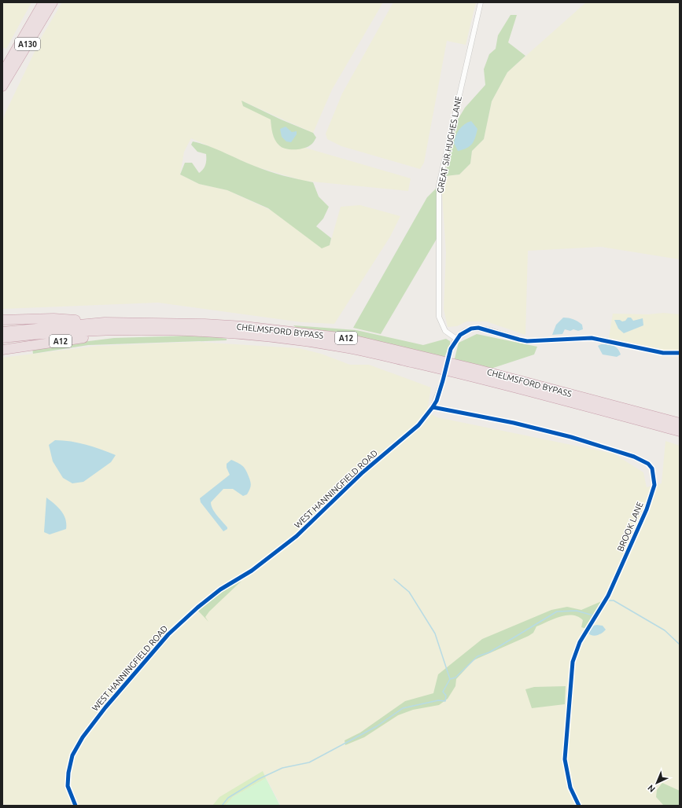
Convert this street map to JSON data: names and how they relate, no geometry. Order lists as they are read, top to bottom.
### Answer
{
  "streets": {
    "highway": ["A130", "CHELMSFORD BYPASS", "A12"],
    "street": ["GREAT SIR HUGHES LANE", "WEST HANNINGFIELD ROAD", "BROOK LANE"]
  },
  "crossings": [
    ["GREAT SIR HUGHES LANE", "WEST HANNINGFIELD ROAD"],
    ["CHELMSFORD BYPASS", "A12"],
    ["WEST HANNINGFIELD ROAD", "BROOK LANE"]
  ],
  "north": "bottom left"
}
